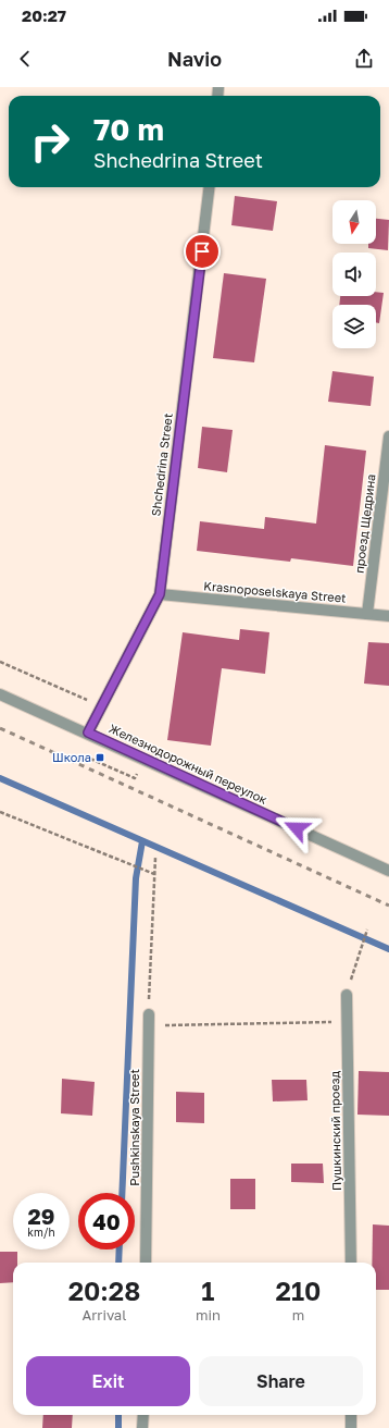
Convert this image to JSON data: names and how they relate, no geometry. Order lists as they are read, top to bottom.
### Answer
{
  "streets": {
    "street": [
      "Shchedrina Street",
      "проезд Щедрина",
      "Krasnoposelskaya Street",
      "Железнодорожный переулок",
      "Pushkinskaya Street",
      "Пушкинский проезд"
    ]
  },
  "crossings": [
    ["Shchedrina Street", "Krasnoposelskaya Street"],
    ["Shchedrina Street", "Железнодорожный переулок"],
    ["проезд Щедрина", "Krasnoposelskaya Street"]
  ],
  "places": {
    "transit": ["Школа"]
  },
  "north": "bottom",
  "page": {
    "status": "20:27",
    "header": "Navio",
    "turn": ["70 m", "Shchedrina Street"],
    "speed": "29 km/h",
    "limit": "40",
    "eta": [
      "20:28",
      "Arrival",
      "1",
      "min",
      "210",
      "m"
    ],
    "buttons": ["Exit", "Share"]
  }
}
